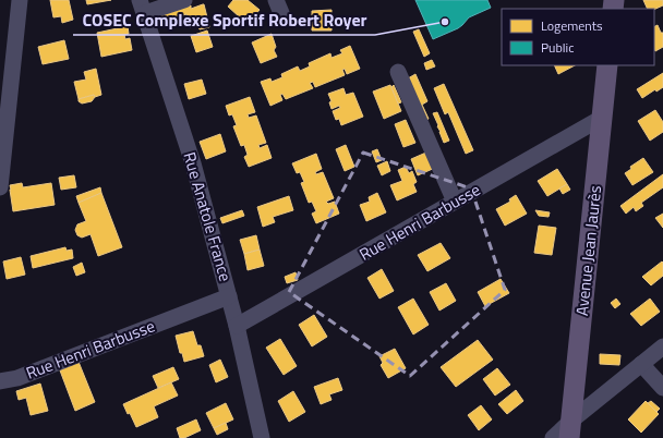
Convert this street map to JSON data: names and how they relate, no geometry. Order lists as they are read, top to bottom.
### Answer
{
  "streets": {
    "main road": ["Avenue Jean Jaurès"],
    "street": ["Rue Anatole France", "Rue Henri Barbusse"]
  },
  "crossings": [
    ["Rue Anatole France", "Rue Henri Barbusse"],
    ["Rue Henri Barbusse", "Avenue Jean Jaurès"]
  ],
  "places": ["COSEC Complexe Sportif Robert Royer"],
  "legend": ["Logements", "Public"]
}
